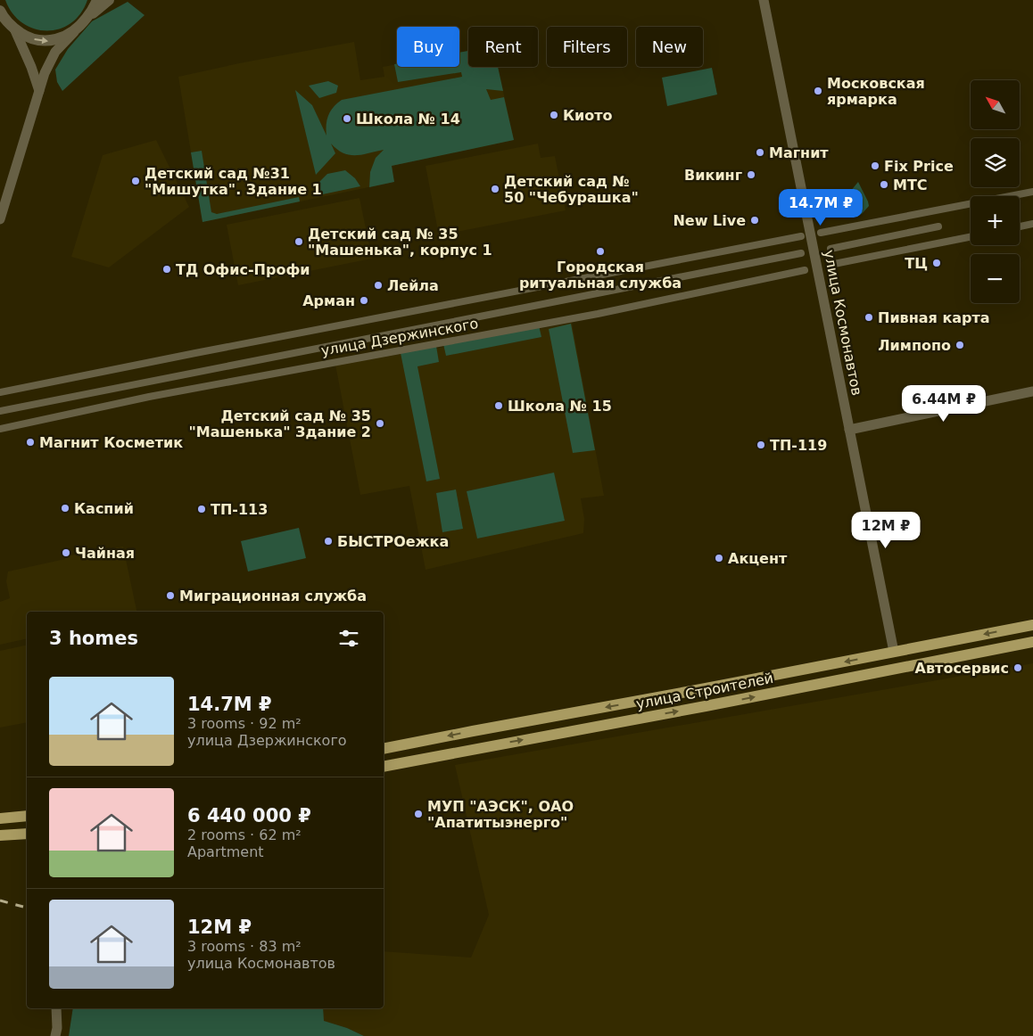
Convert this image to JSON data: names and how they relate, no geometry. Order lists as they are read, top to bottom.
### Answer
{
  "streets": {
    "main road": ["улица Строителей"],
    "street": ["улица Космонавтов", "улица Дзержинского"]
  },
  "crossings": [
    ["улица Космонавтов", "улица Строителей"]
  ],
  "places": [
    "Московская ярмарка",
    "Киото",
    "Школа № 14",
    "Магнит",
    "Fix Price",
    "Викинг",
    "Детский сад №31 \"Мишутка\". Здание 1",
    "МТС",
    "Детский сад № 50 \"Чебурашка\"",
    "New Live",
    "Детский сад № 35 \"Машенька\", корпус 1",
    "Городская ритуальная служба",
    "ТЦ",
    "ТД Офис-Профи",
    "Лейла",
    "Арман",
    "Пивная карта",
    "Лимпопо",
    "Школа № 15",
    "Детский сад № 35 \"Машенька\" Здание 2",
    "Магнит Косметик",
    "ТП-119",
    "Каспий",
    "ТП-113",
    "БЫСТРОежка",
    "Чайная",
    "Акцент",
    "Миграционная служба",
    "Автосервис",
    "МУП \"АЭСК\", ОАО \"Апатитыэнерго\""
  ],
  "north": "top left",
  "page": {
    "chip": [
      "Buy",
      "Rent",
      "Filters",
      "New"
    ],
    "map_buttons": ["+", "−"],
    "price": ["14.7M ₽", "6.44M ₽", "12M ₽"],
    "heading": "3 homes",
    "list": [
      {
        "name": "14.7M ₽",
        "note": "3 rooms · 92 m² · улица Дзержинского"
      },
      {
        "name": "6 440 000 ₽",
        "note": "2 rooms · 62 m² · Apartment"
      },
      {
        "name": "12M ₽",
        "note": "3 rooms · 83 m² · улица Космонавтов"
      }
    ]
  }
}
